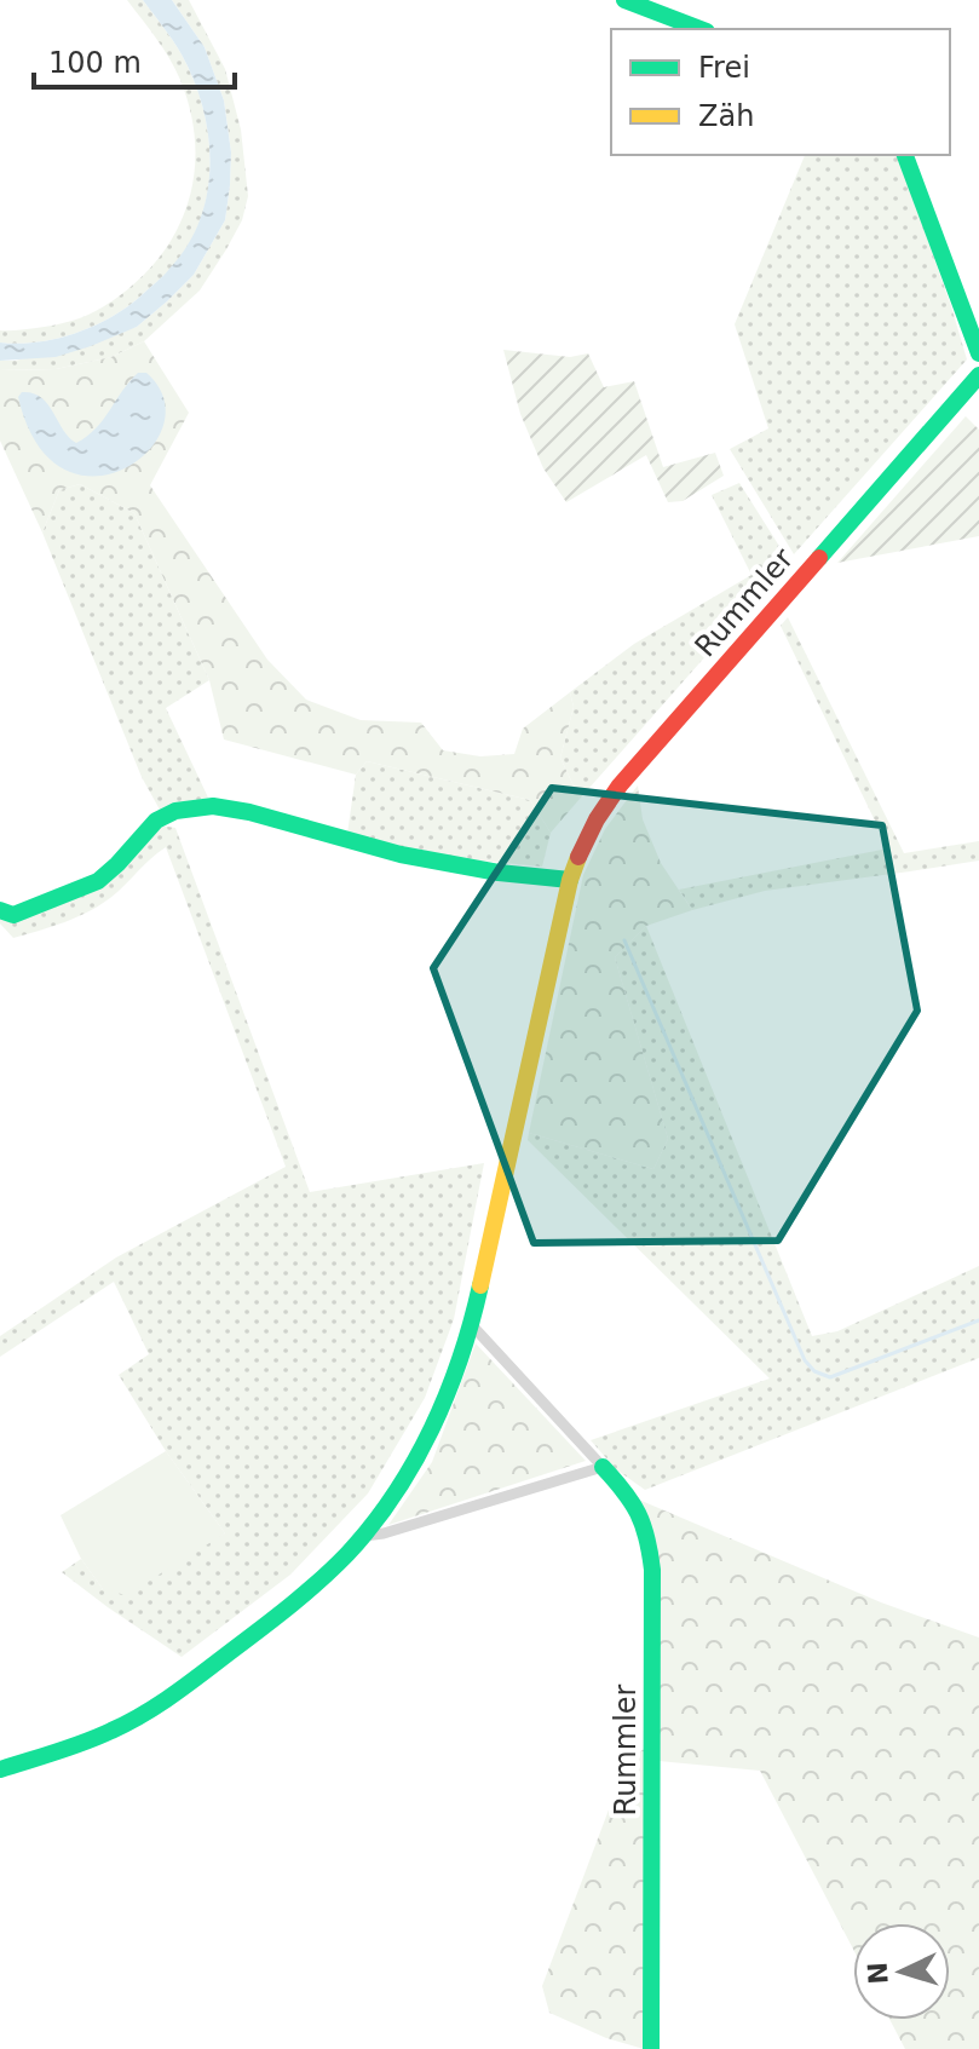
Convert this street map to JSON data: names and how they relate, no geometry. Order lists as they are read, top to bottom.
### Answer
{
  "streets": {
    "main road": ["Rummler"]
  },
  "legend": ["Frei", "Zäh"],
  "scale_bar": "100 m",
  "north": "left"
}
